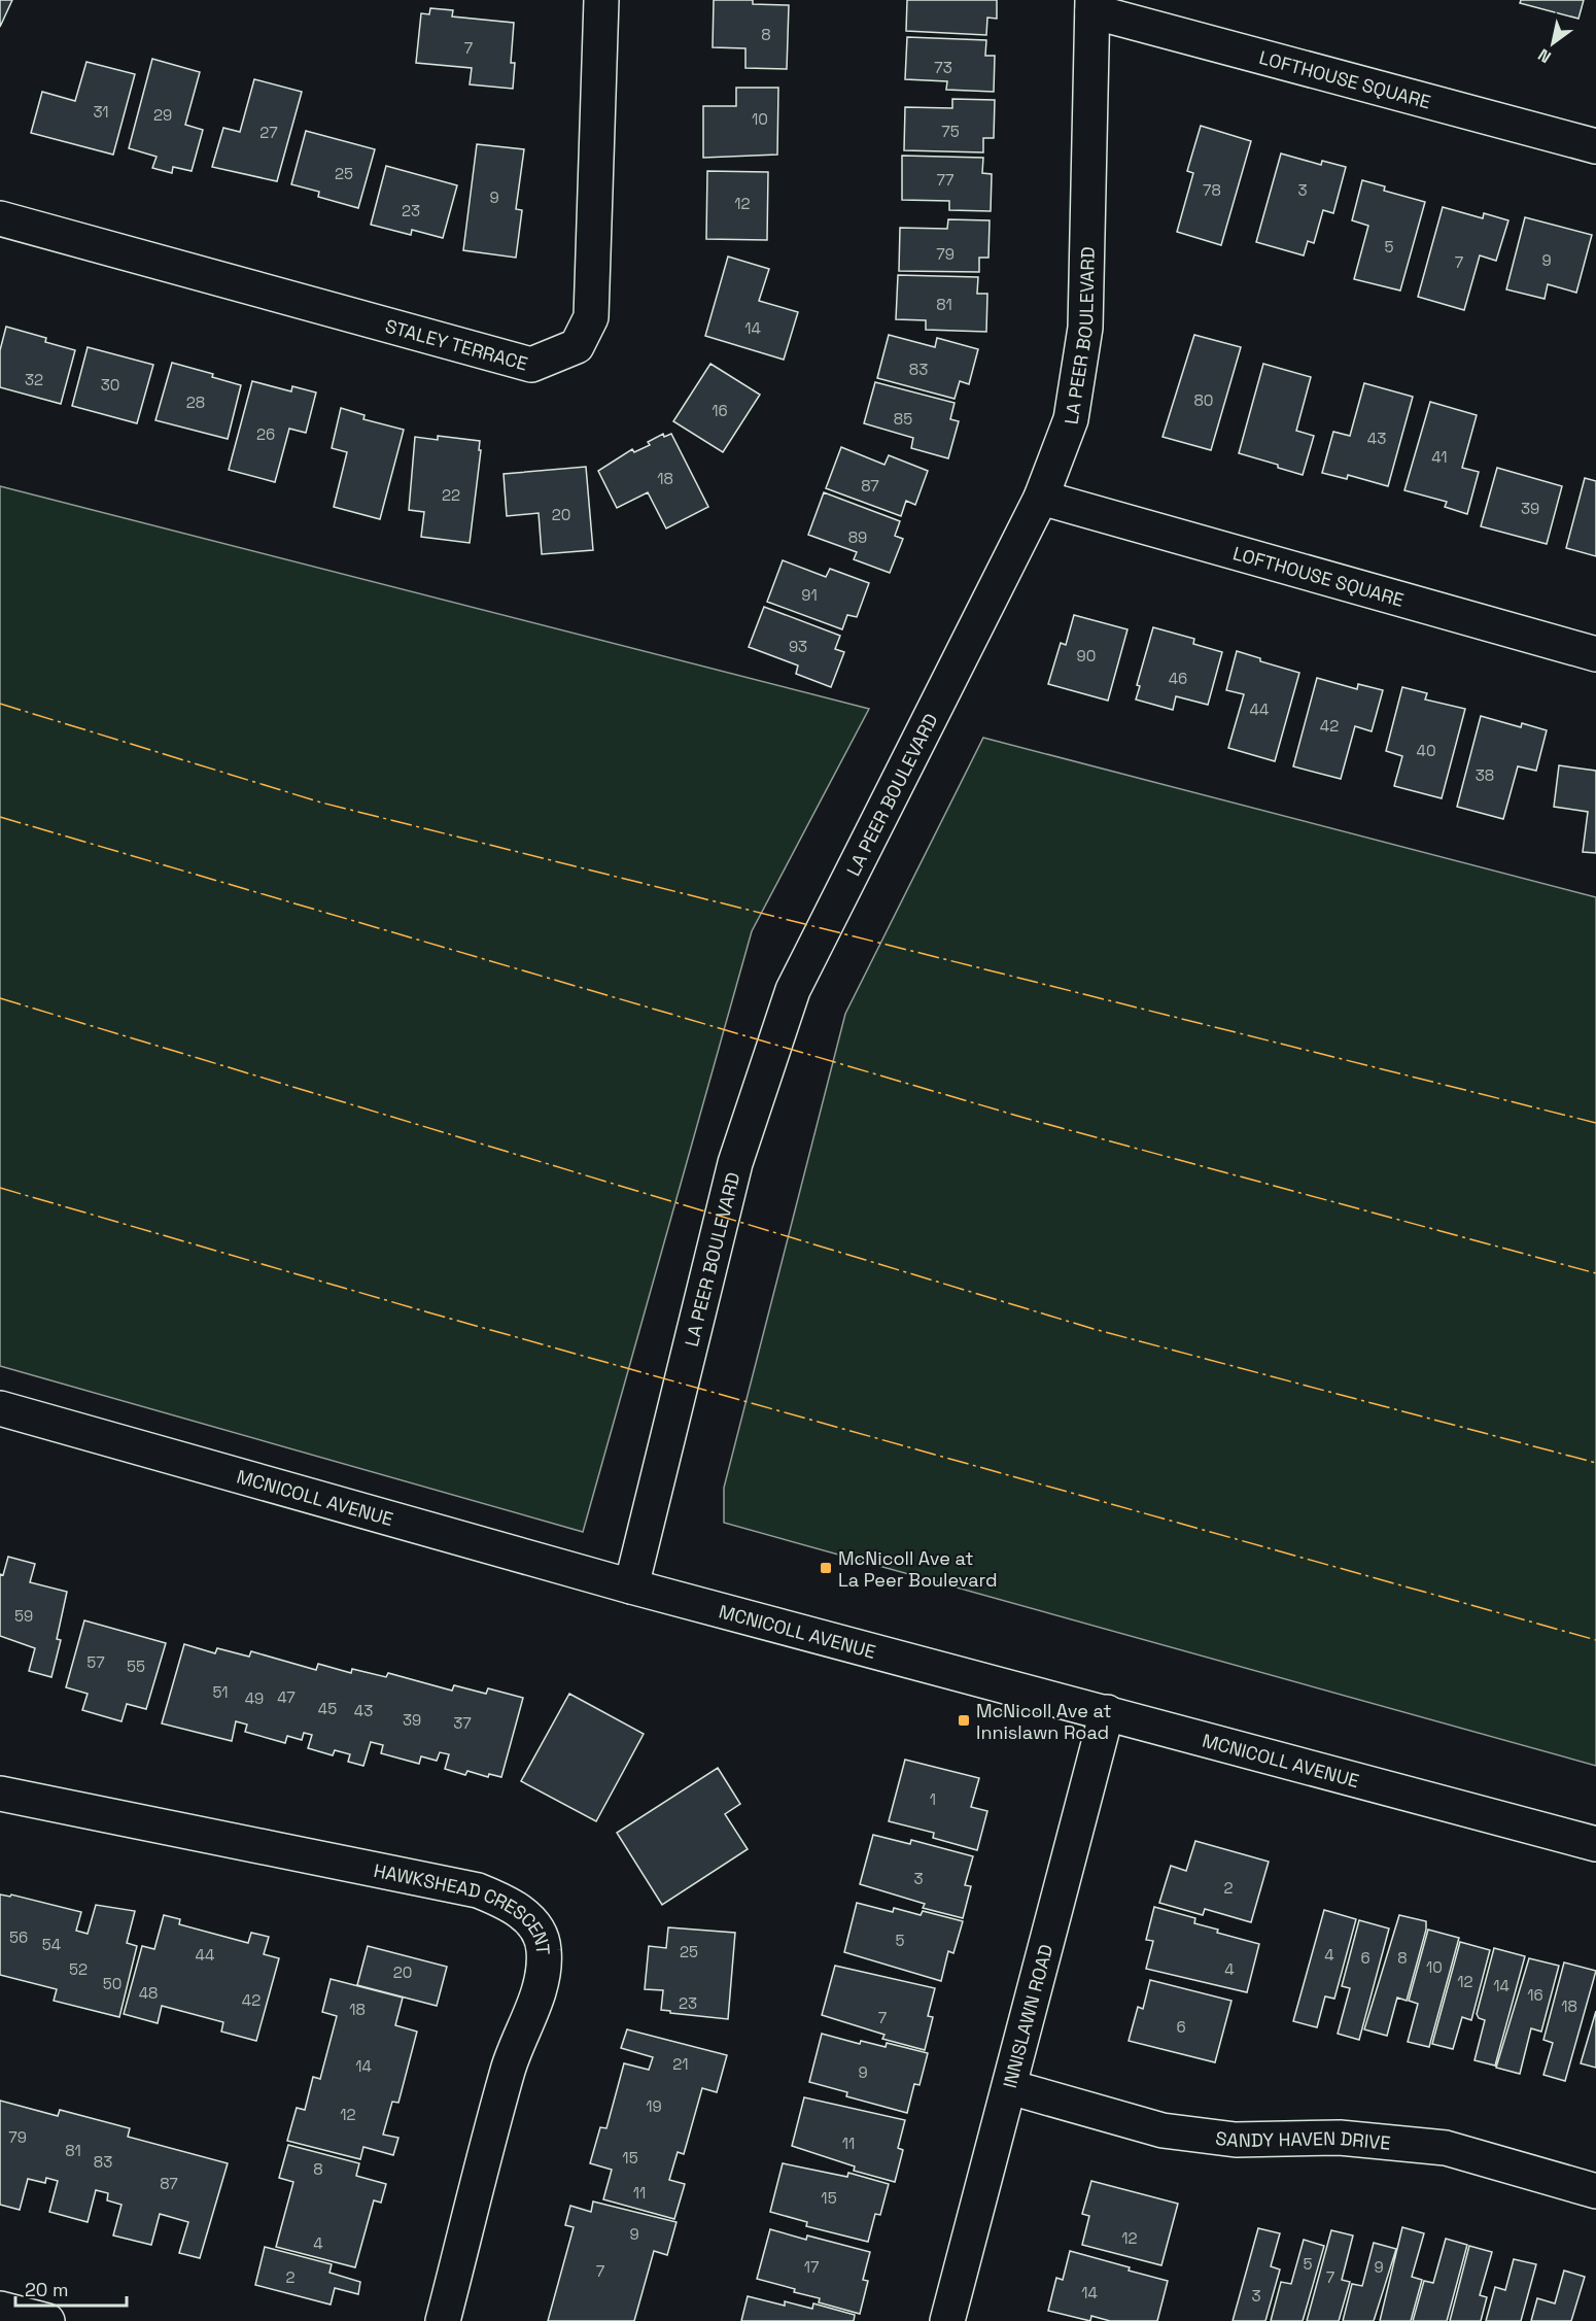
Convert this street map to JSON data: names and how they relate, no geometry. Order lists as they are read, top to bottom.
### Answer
{
  "streets": {
    "street": [
      "LOFTHOUSE SQUARE",
      "LA PEER BOULEVARD",
      "STALEY TERRACE",
      "MCNICOLL AVENUE",
      "HAWKSHEAD CRESCENT",
      "INNISLAWN ROAD",
      "SANDY HAVEN DRIVE"
    ]
  },
  "crossings": [
    ["LOFTHOUSE SQUARE", "LA PEER BOULEVARD"],
    ["LA PEER BOULEVARD", "MCNICOLL AVENUE"],
    ["MCNICOLL AVENUE", "INNISLAWN ROAD"],
    ["INNISLAWN ROAD", "SANDY HAVEN DRIVE"]
  ],
  "places": {
    "transit": ["McNicoll Ave at La Peer Boulevard", "McNicoll Ave at Innislawn Road"]
  },
  "house_numbers": [
    "8",
    "7",
    "73",
    "31",
    "29",
    "10",
    "75",
    "27",
    "25",
    "77",
    "78",
    "3",
    "9",
    "12",
    "23",
    "5",
    "79",
    "9",
    "7",
    "81",
    "14",
    "83",
    "32",
    "30",
    "80",
    "28",
    "16",
    "85",
    "26",
    "43",
    "41",
    "18",
    "87",
    "22",
    "39",
    "20",
    "89",
    "91",
    "93",
    "90",
    "46",
    "44",
    "42",
    "40",
    "38",
    "59",
    "57",
    "55",
    "51",
    "47",
    "49",
    "45",
    "43",
    "39",
    "37",
    "1",
    "3",
    "2",
    "56",
    "5",
    "54",
    "25",
    "44",
    "4",
    "6",
    "8",
    "10",
    "52",
    "4",
    "20",
    "12",
    "50",
    "14",
    "48",
    "16",
    "42",
    "23",
    "18",
    "18",
    "7",
    "6",
    "21",
    "14",
    "9",
    "19",
    "12",
    "79",
    "11",
    "81",
    "15",
    "83",
    "8",
    "87",
    "11",
    "15",
    "9",
    "12",
    "4",
    "5",
    "17",
    "9",
    "7",
    "2",
    "7",
    "14",
    "3"
  ],
  "scale_bar": "20 m",
  "north": "bottom left"
}
